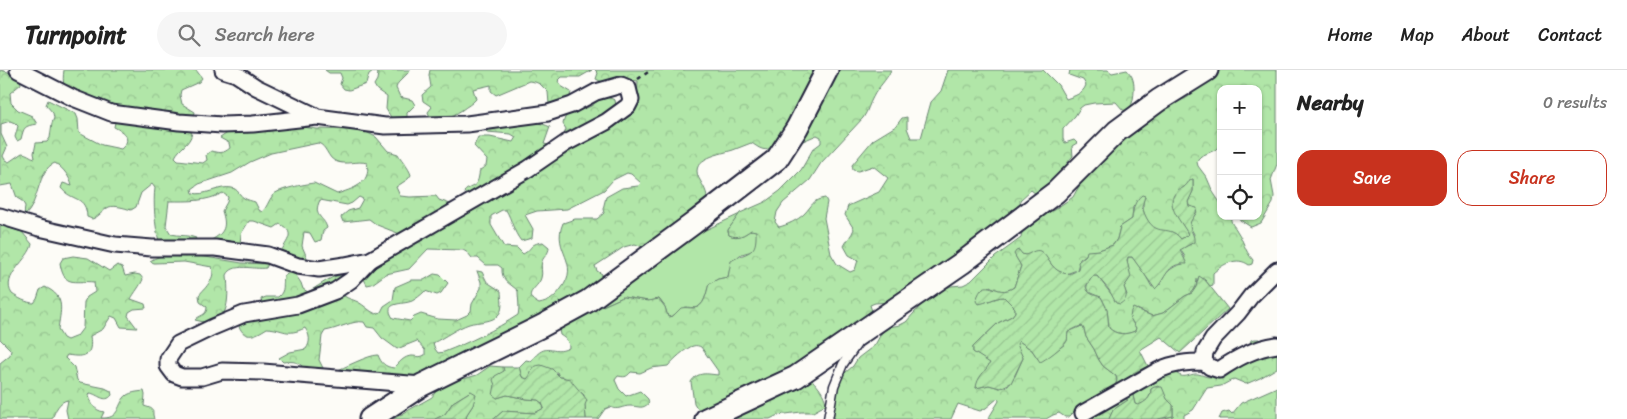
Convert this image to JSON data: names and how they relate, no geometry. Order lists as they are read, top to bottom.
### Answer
{
  "page": {
    "header": "Turnpoint",
    "search": "Search here",
    "nav": [
      "Home",
      "Map",
      "About",
      "Contact"
    ],
    "heading": ["Nearby", "0 results"],
    "map_buttons": ["+", "−"],
    "buttons": ["Save", "Share"]
  }
}
